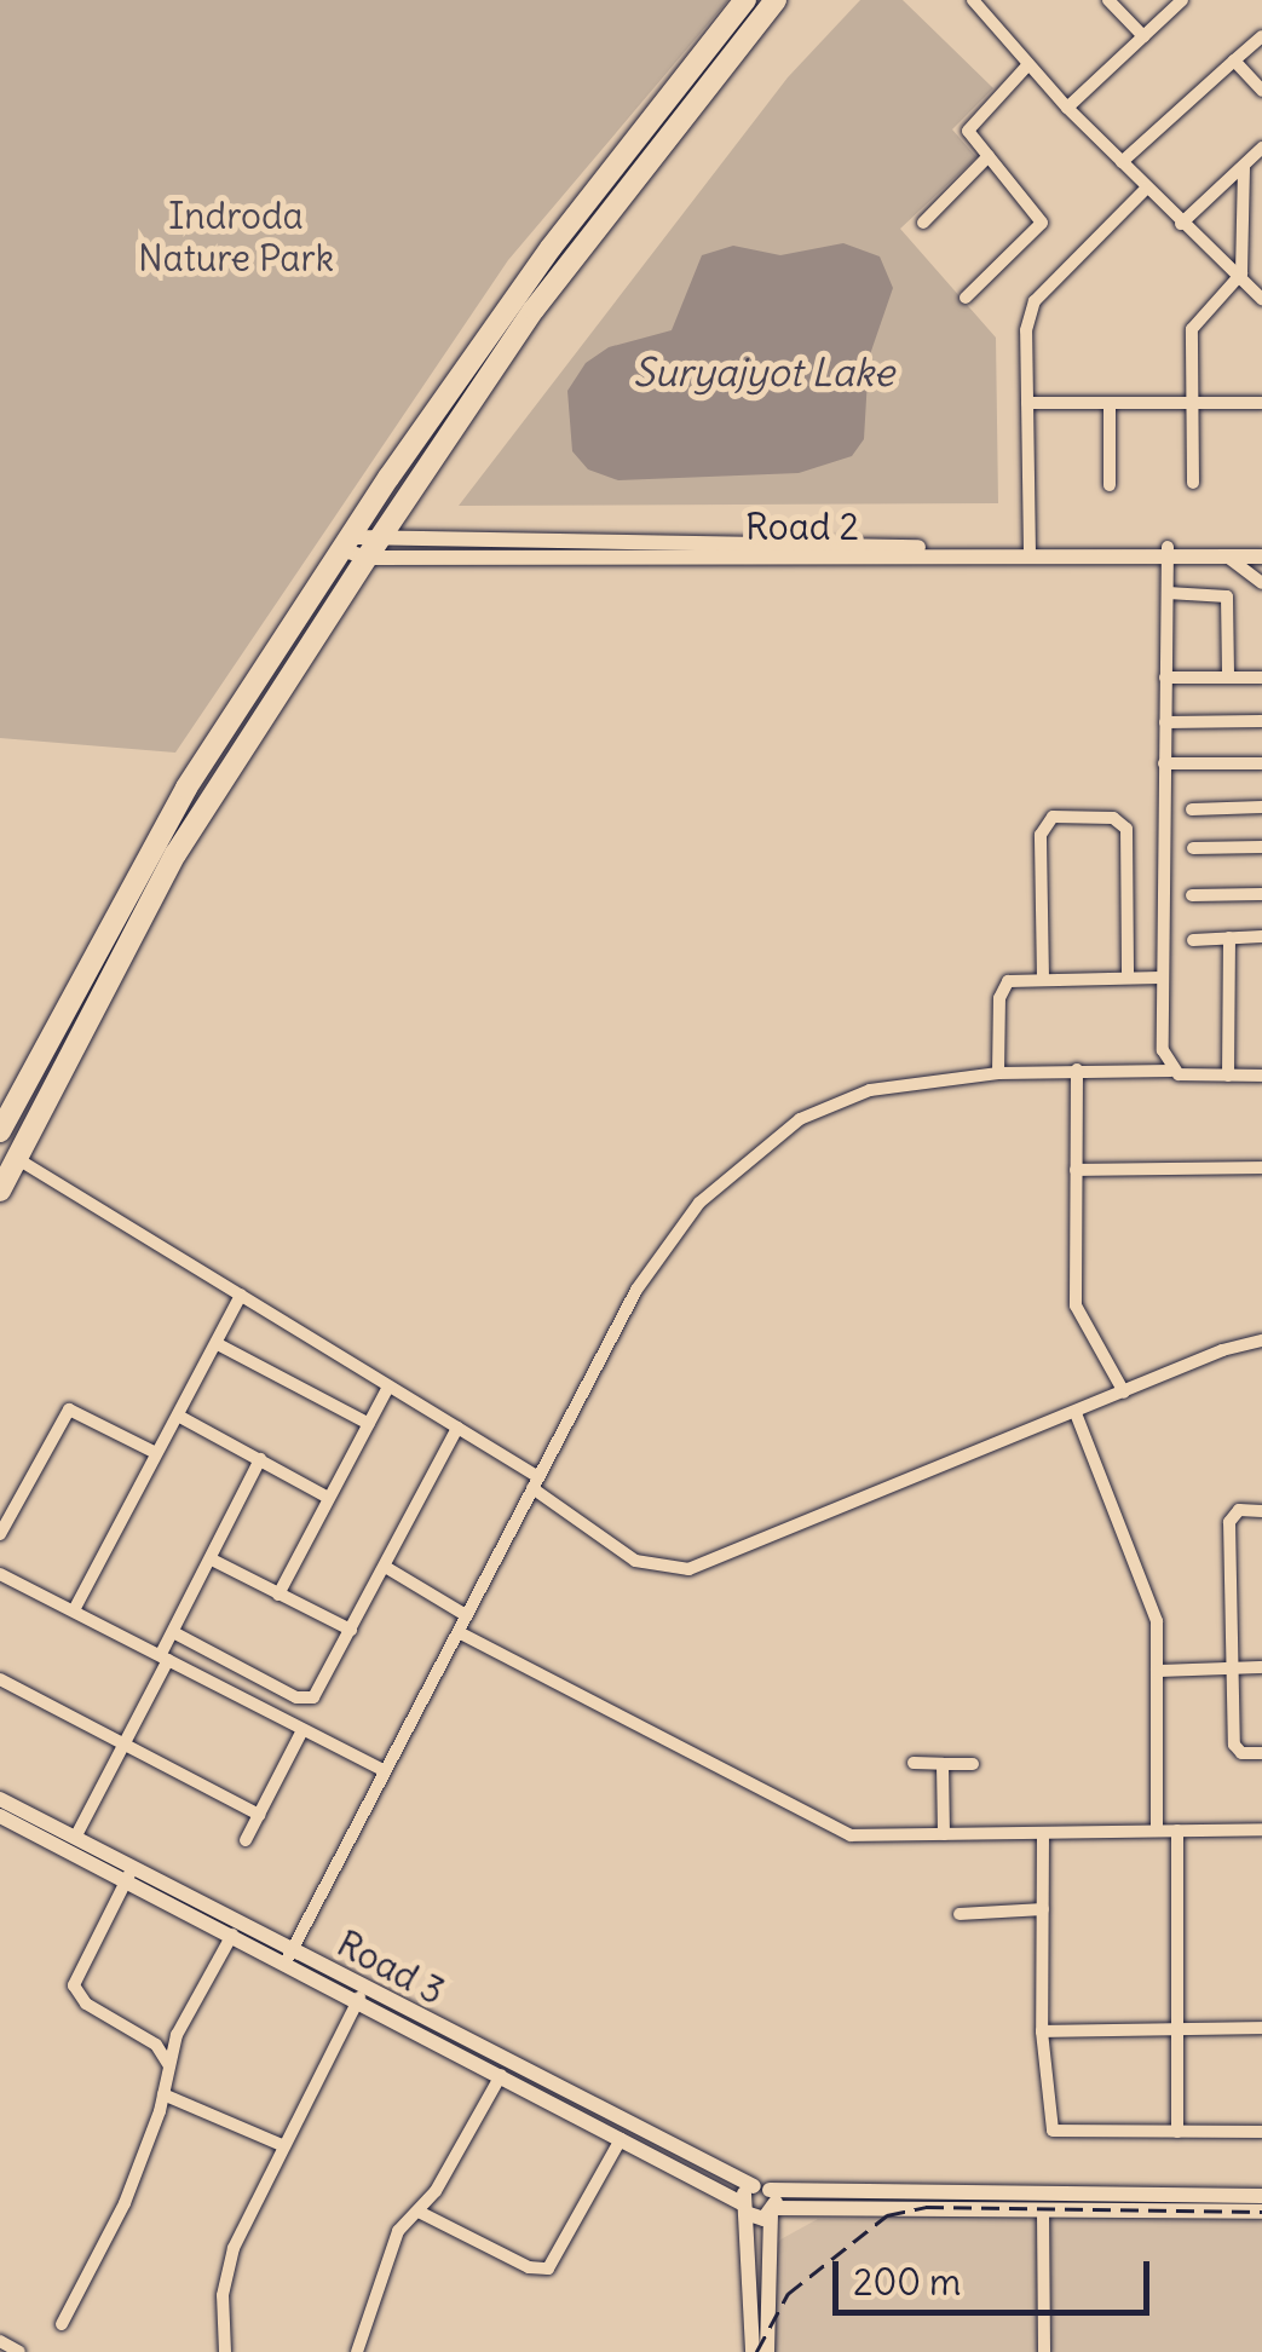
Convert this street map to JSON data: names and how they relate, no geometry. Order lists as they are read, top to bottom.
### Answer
{
  "streets": {
    "street": ["Road 2", "Road 3"]
  },
  "water": ["Suryajyot Lake"],
  "parks": ["Indroda Nature Park"],
  "scale_bar": "200 m"
}
